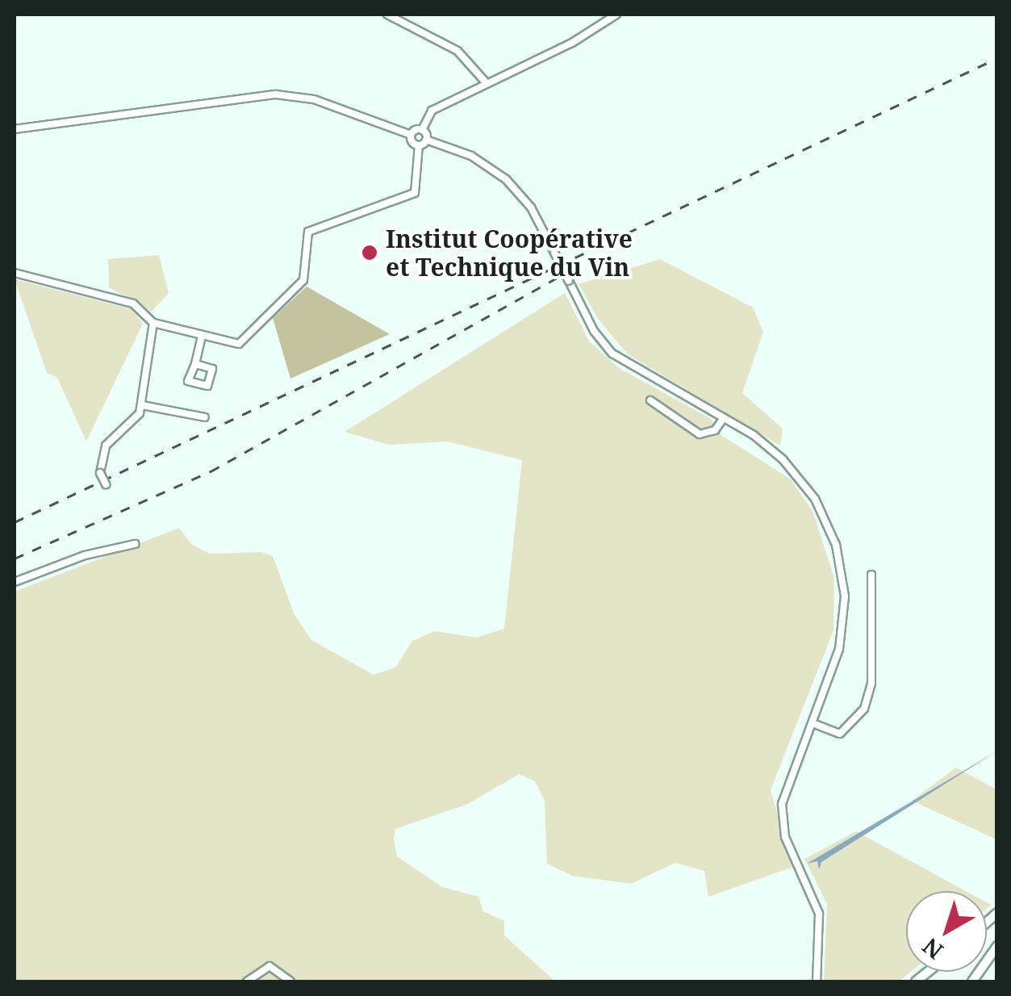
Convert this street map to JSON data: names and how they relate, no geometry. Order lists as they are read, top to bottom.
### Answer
{
  "places": ["Institut Coopérative et Technique du Vin"],
  "north": "bottom left"
}
